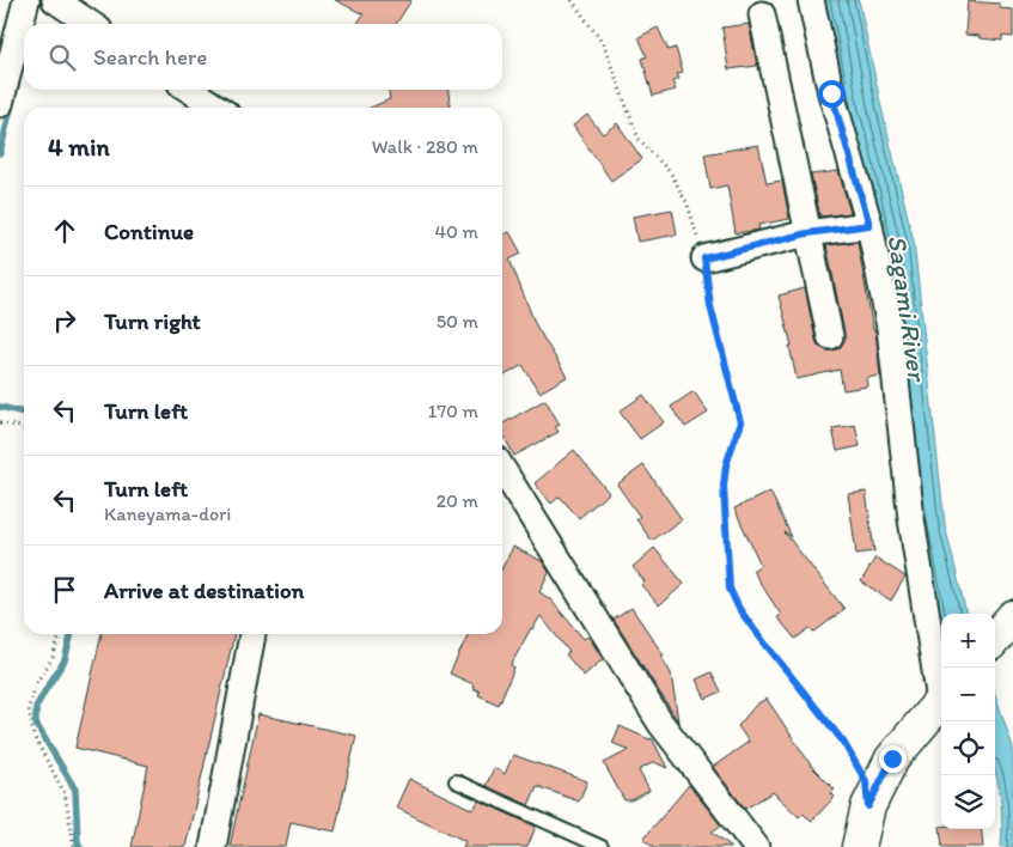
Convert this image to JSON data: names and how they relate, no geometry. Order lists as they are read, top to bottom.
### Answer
{
  "water": ["Sagami River"],
  "page": {
    "search": "Search here",
    "heading": ["4 min", "Walk · 280 m"],
    "list": [
      ["Continue", "40 m"],
      ["Turn right", "50 m"],
      ["Turn left", "170 m"],
      ["Turn left", "Kaneyama-dori", "20 m"],
      "Arrive at destination"
    ],
    "map_buttons": ["+", "−"]
  }
}
